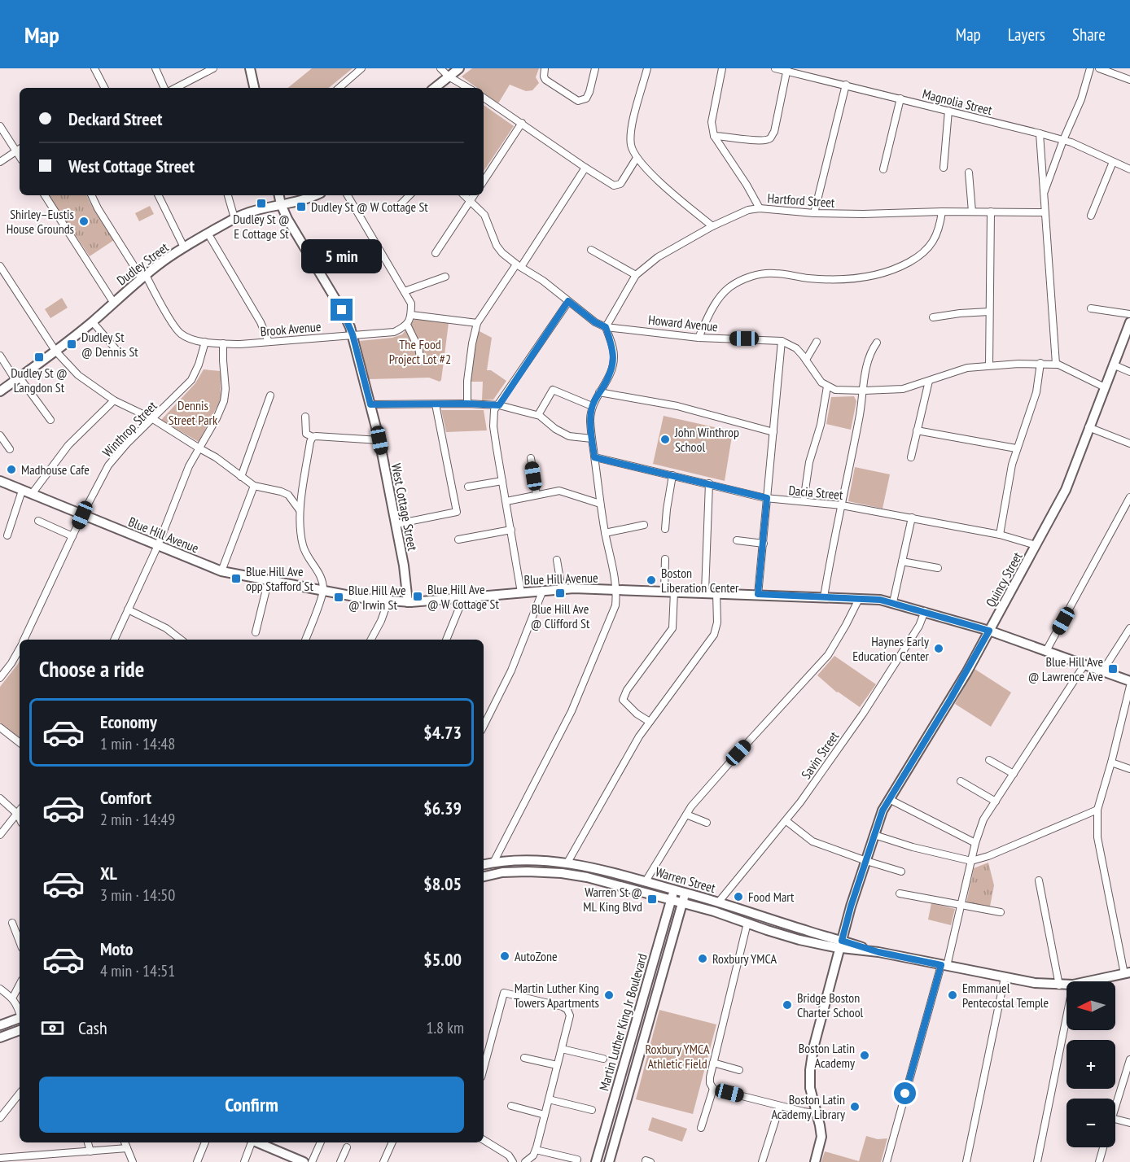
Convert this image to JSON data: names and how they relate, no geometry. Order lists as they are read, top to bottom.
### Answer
{
  "streets": {
    "main road": [
      "Dudley Street",
      "West Cottage Street",
      "Blue Hill Avenue",
      "Quincy Street",
      "Warren Street",
      "Martin Luther King Jr Boulevard"
    ],
    "street": [
      "Magnolia Street",
      "Hartford Street",
      "Howard Avenue",
      "Brook Avenue",
      "Winthrop Street",
      "Dacia Street",
      "Savin Street"
    ]
  },
  "crossings": [
    ["Hartford Street", "Howard Avenue"],
    ["Dudley Street", "Brook Avenue"],
    ["Dudley Street", "West Cottage Street"],
    ["Brook Avenue", "Winthrop Street"],
    ["Brook Avenue", "West Cottage Street"],
    ["Winthrop Street", "Blue Hill Avenue"],
    ["Dacia Street", "Quincy Street"],
    ["West Cottage Street", "Blue Hill Avenue"],
    ["Blue Hill Avenue", "Quincy Street"],
    ["Blue Hill Avenue", "Savin Street"],
    ["Quincy Street", "Warren Street"],
    ["Savin Street", "Warren Street"],
    ["Warren Street", "Martin Luther King Jr Boulevard"]
  ],
  "parks": ["The Food Project Lot #2", "Dennis Street Park", "Roxbury YMCA Athletic Field"],
  "places": {
    "transit": [
      "Dudley St @ E Cottage St",
      "Dudley St @ W Cottage St",
      "Dudley St @ Dennis St",
      "Dudley St @ Langdon St",
      "Blue Hill Ave opp Stafford St",
      "Blue Hill Ave @ Clifford St",
      "Blue Hill Ave @ W Cottage St",
      "Blue Hill Ave @ Irwin St",
      "Blue Hill Ave @ Lawrence Ave",
      "Warren St @ ML King Blvd"
    ],
    "other": [
      "Shirley–Eustis House Grounds",
      "John Winthrop School",
      "Madhouse Cafe",
      "Boston Liberation Center",
      "Haynes Early Education Center",
      "Food Mart",
      "AutoZone",
      "Roxbury YMCA",
      "Martin Luther King Towers Apartments",
      "Emmanuel Pentecostal Temple",
      "Bridge Boston Charter School",
      "Boston Latin Academy",
      "Boston Latin Academy Library"
    ]
  },
  "north": "left",
  "page": {
    "header": "Map",
    "nav": ["Map", "Layers", "Share"],
    "banner": ["Deckard Street", "West Cottage Street"],
    "bubble": "5 min",
    "heading": "Choose a ride",
    "list": [
      {
        "name": "Economy",
        "note": "1 min · 14:48",
        "value": "$4.73"
      },
      {
        "name": "Comfort",
        "note": "2 min · 14:49",
        "value": "$6.39"
      },
      {
        "name": "XL",
        "note": "3 min · 14:50",
        "value": "$8.05"
      },
      {
        "name": "Moto",
        "note": "4 min · 14:51",
        "value": "$5.00"
      }
    ],
    "map_buttons": ["+", "−"],
    "pay": ["Cash", "1.8 km"],
    "buttons": "Confirm"
  }
}
